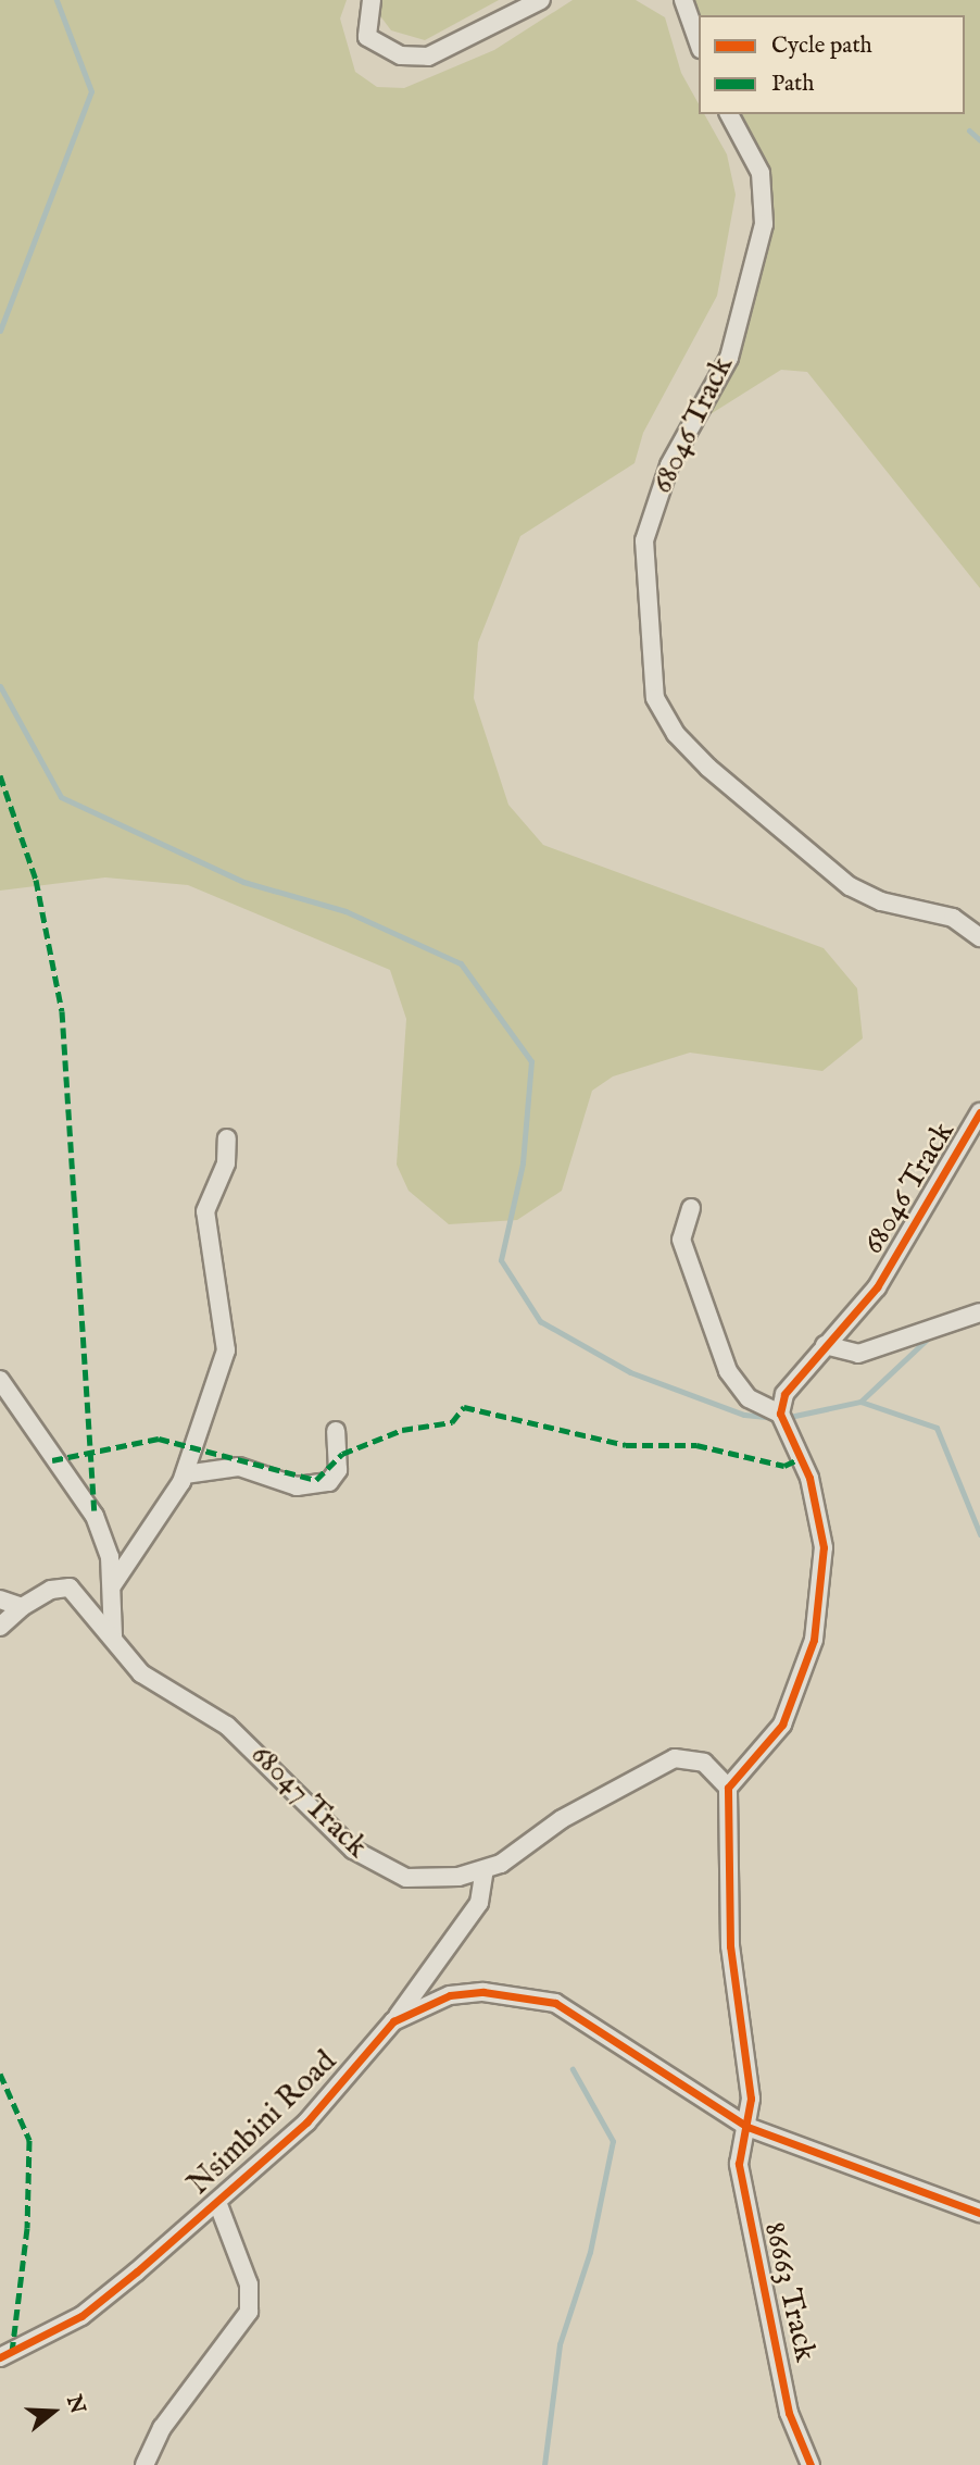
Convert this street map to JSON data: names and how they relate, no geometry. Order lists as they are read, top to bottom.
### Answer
{
  "streets": {
    "street": [
      "68046 Track",
      "68047 Track",
      "Nsimbini Road",
      "86663 Track"
    ]
  },
  "crossings": [
    ["Nsimbini Road", "86663 Track"]
  ],
  "legend": ["Cycle path", "Path"],
  "north": "right"
}
